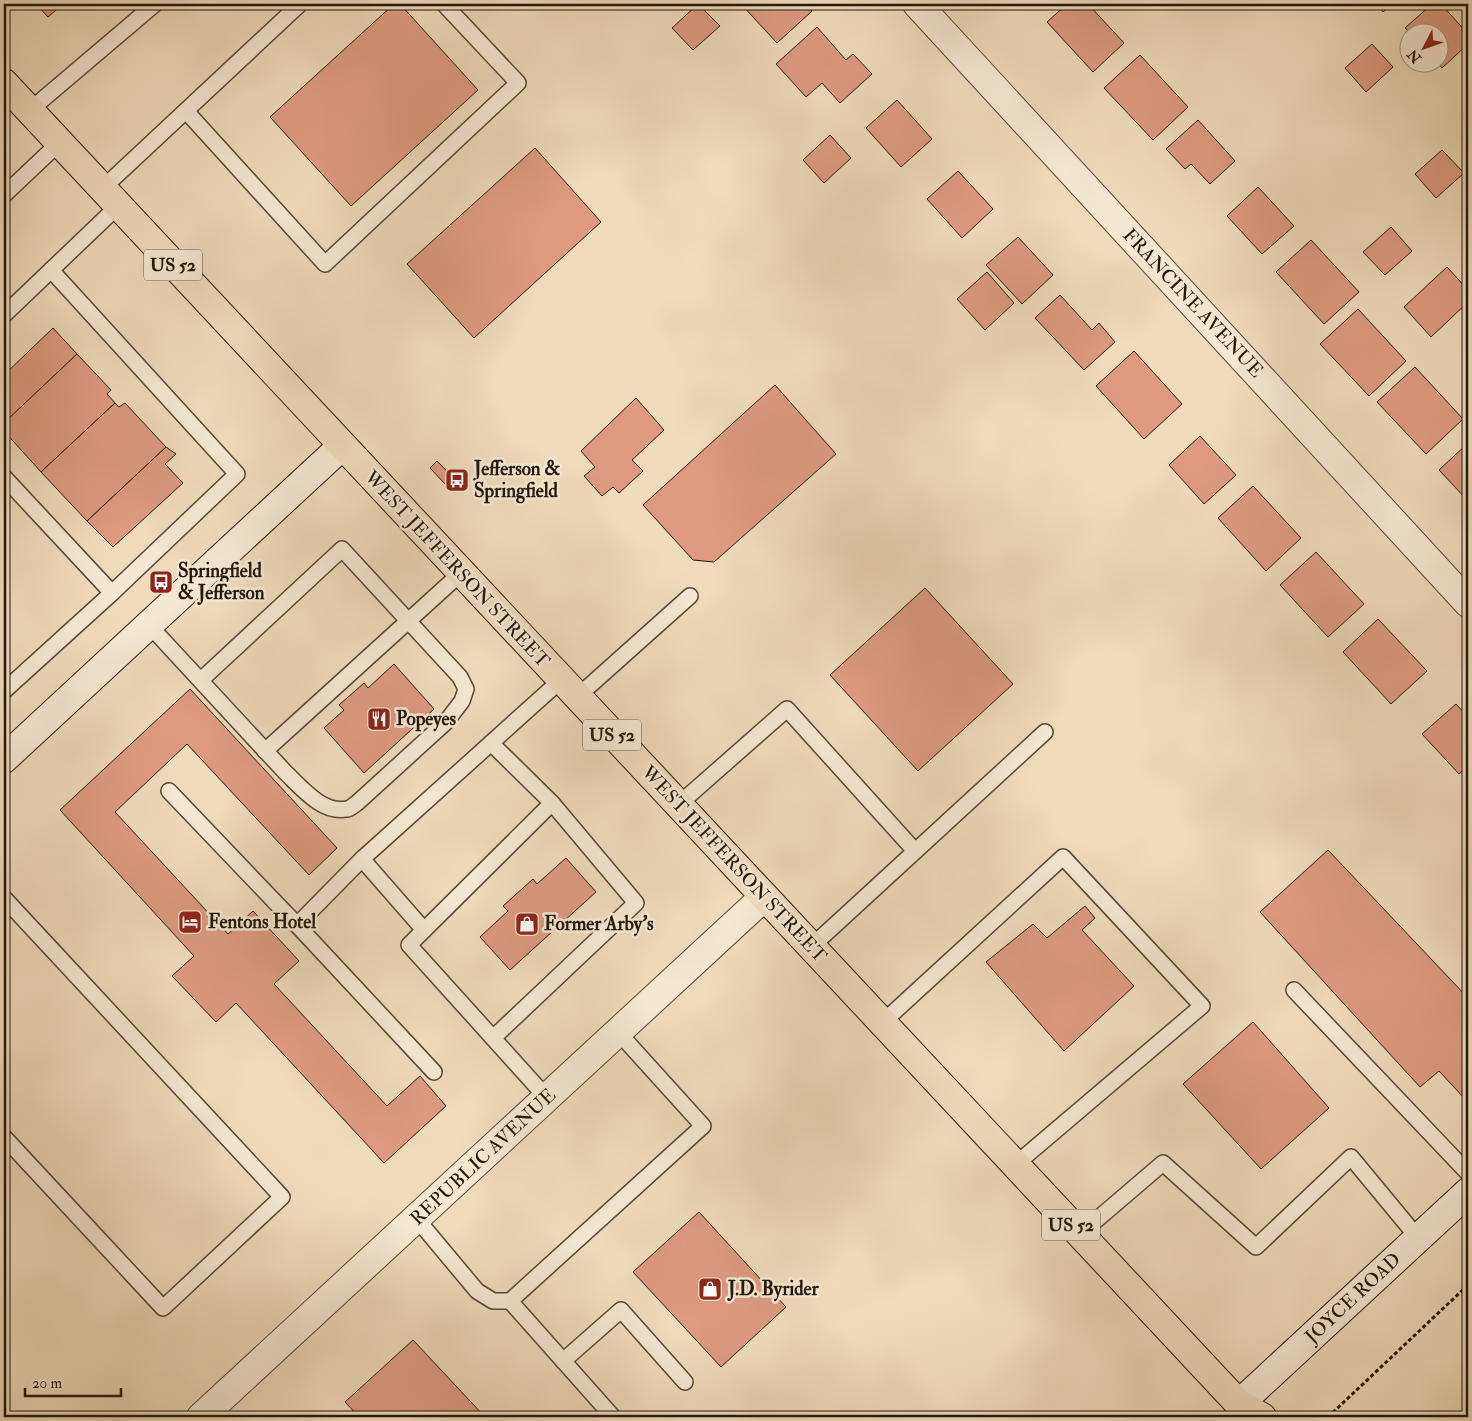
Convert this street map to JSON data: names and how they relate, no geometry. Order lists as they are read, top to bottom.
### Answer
{
  "streets": {
    "main road": ["US 52", "WEST JEFFERSON STREET"],
    "street": ["FRANCINE AVENUE", "REPUBLIC AVENUE", "JOYCE ROAD"]
  },
  "crossings": [
    ["WEST JEFFERSON STREET", "REPUBLIC AVENUE"],
    ["WEST JEFFERSON STREET", "JOYCE ROAD"]
  ],
  "places": {
    "bus stop": ["Jefferson & Springfield", "Springfield & Jefferson"],
    "restaurant": ["Popeyes"],
    "hotel": ["Fentons Hotel"],
    "shop": ["Former Arby's", "J.D. Byrider"]
  },
  "scale_bar": "20 m",
  "north": "bottom left"
}
